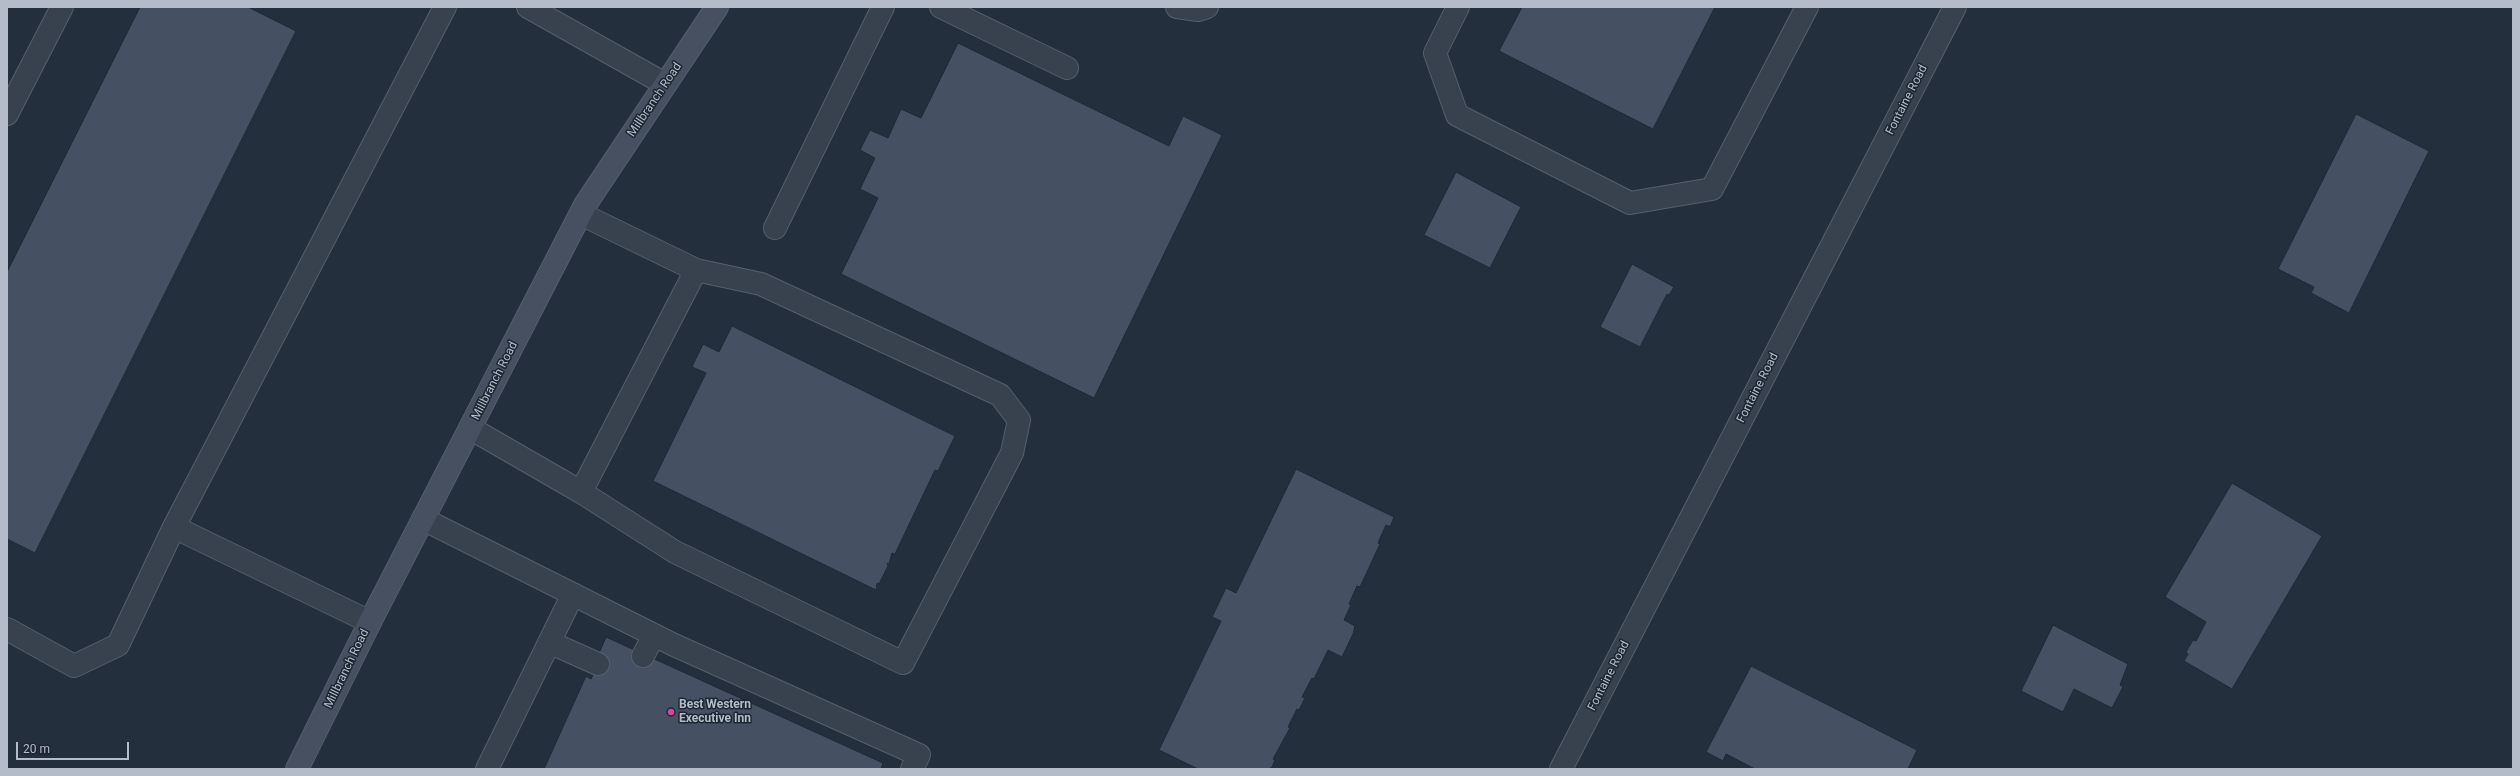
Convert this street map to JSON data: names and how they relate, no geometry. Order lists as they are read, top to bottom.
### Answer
{
  "streets": {
    "main road": ["Millbranch Road"],
    "street": ["Fontaine Road"]
  },
  "places": ["Best Western Executive Inn"],
  "scale_bar": "20 m"
}
